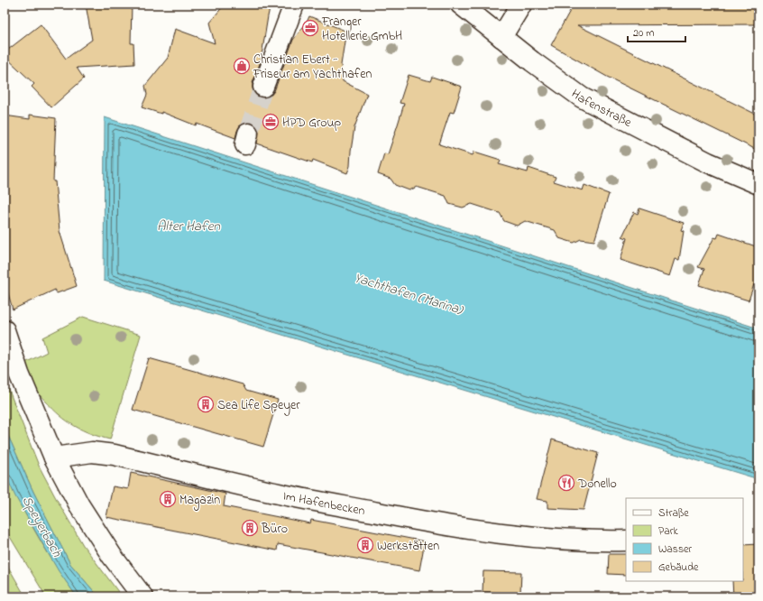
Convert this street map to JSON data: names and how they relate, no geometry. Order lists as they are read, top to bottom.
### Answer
{
  "streets": {
    "street": ["Hafenstraße", "Im Hafenbecken"]
  },
  "water": ["Alter Hafen", "Yachthafen (Marina)", "Speyerbach"],
  "places": {
    "office": ["Franger Hotellerie GmbH", "HPD Group"],
    "shop": ["Christian Ebert - Friseur am Yachthafen"],
    "building": [
      "Sea Life Speyer",
      "Magazin",
      "Büro",
      "Werkstätten"
    ],
    "restaurant": ["Donello"]
  },
  "legend": [
    "Straße",
    "Park",
    "Wasser",
    "Gebäude"
  ],
  "scale_bar": "20 m"
}
